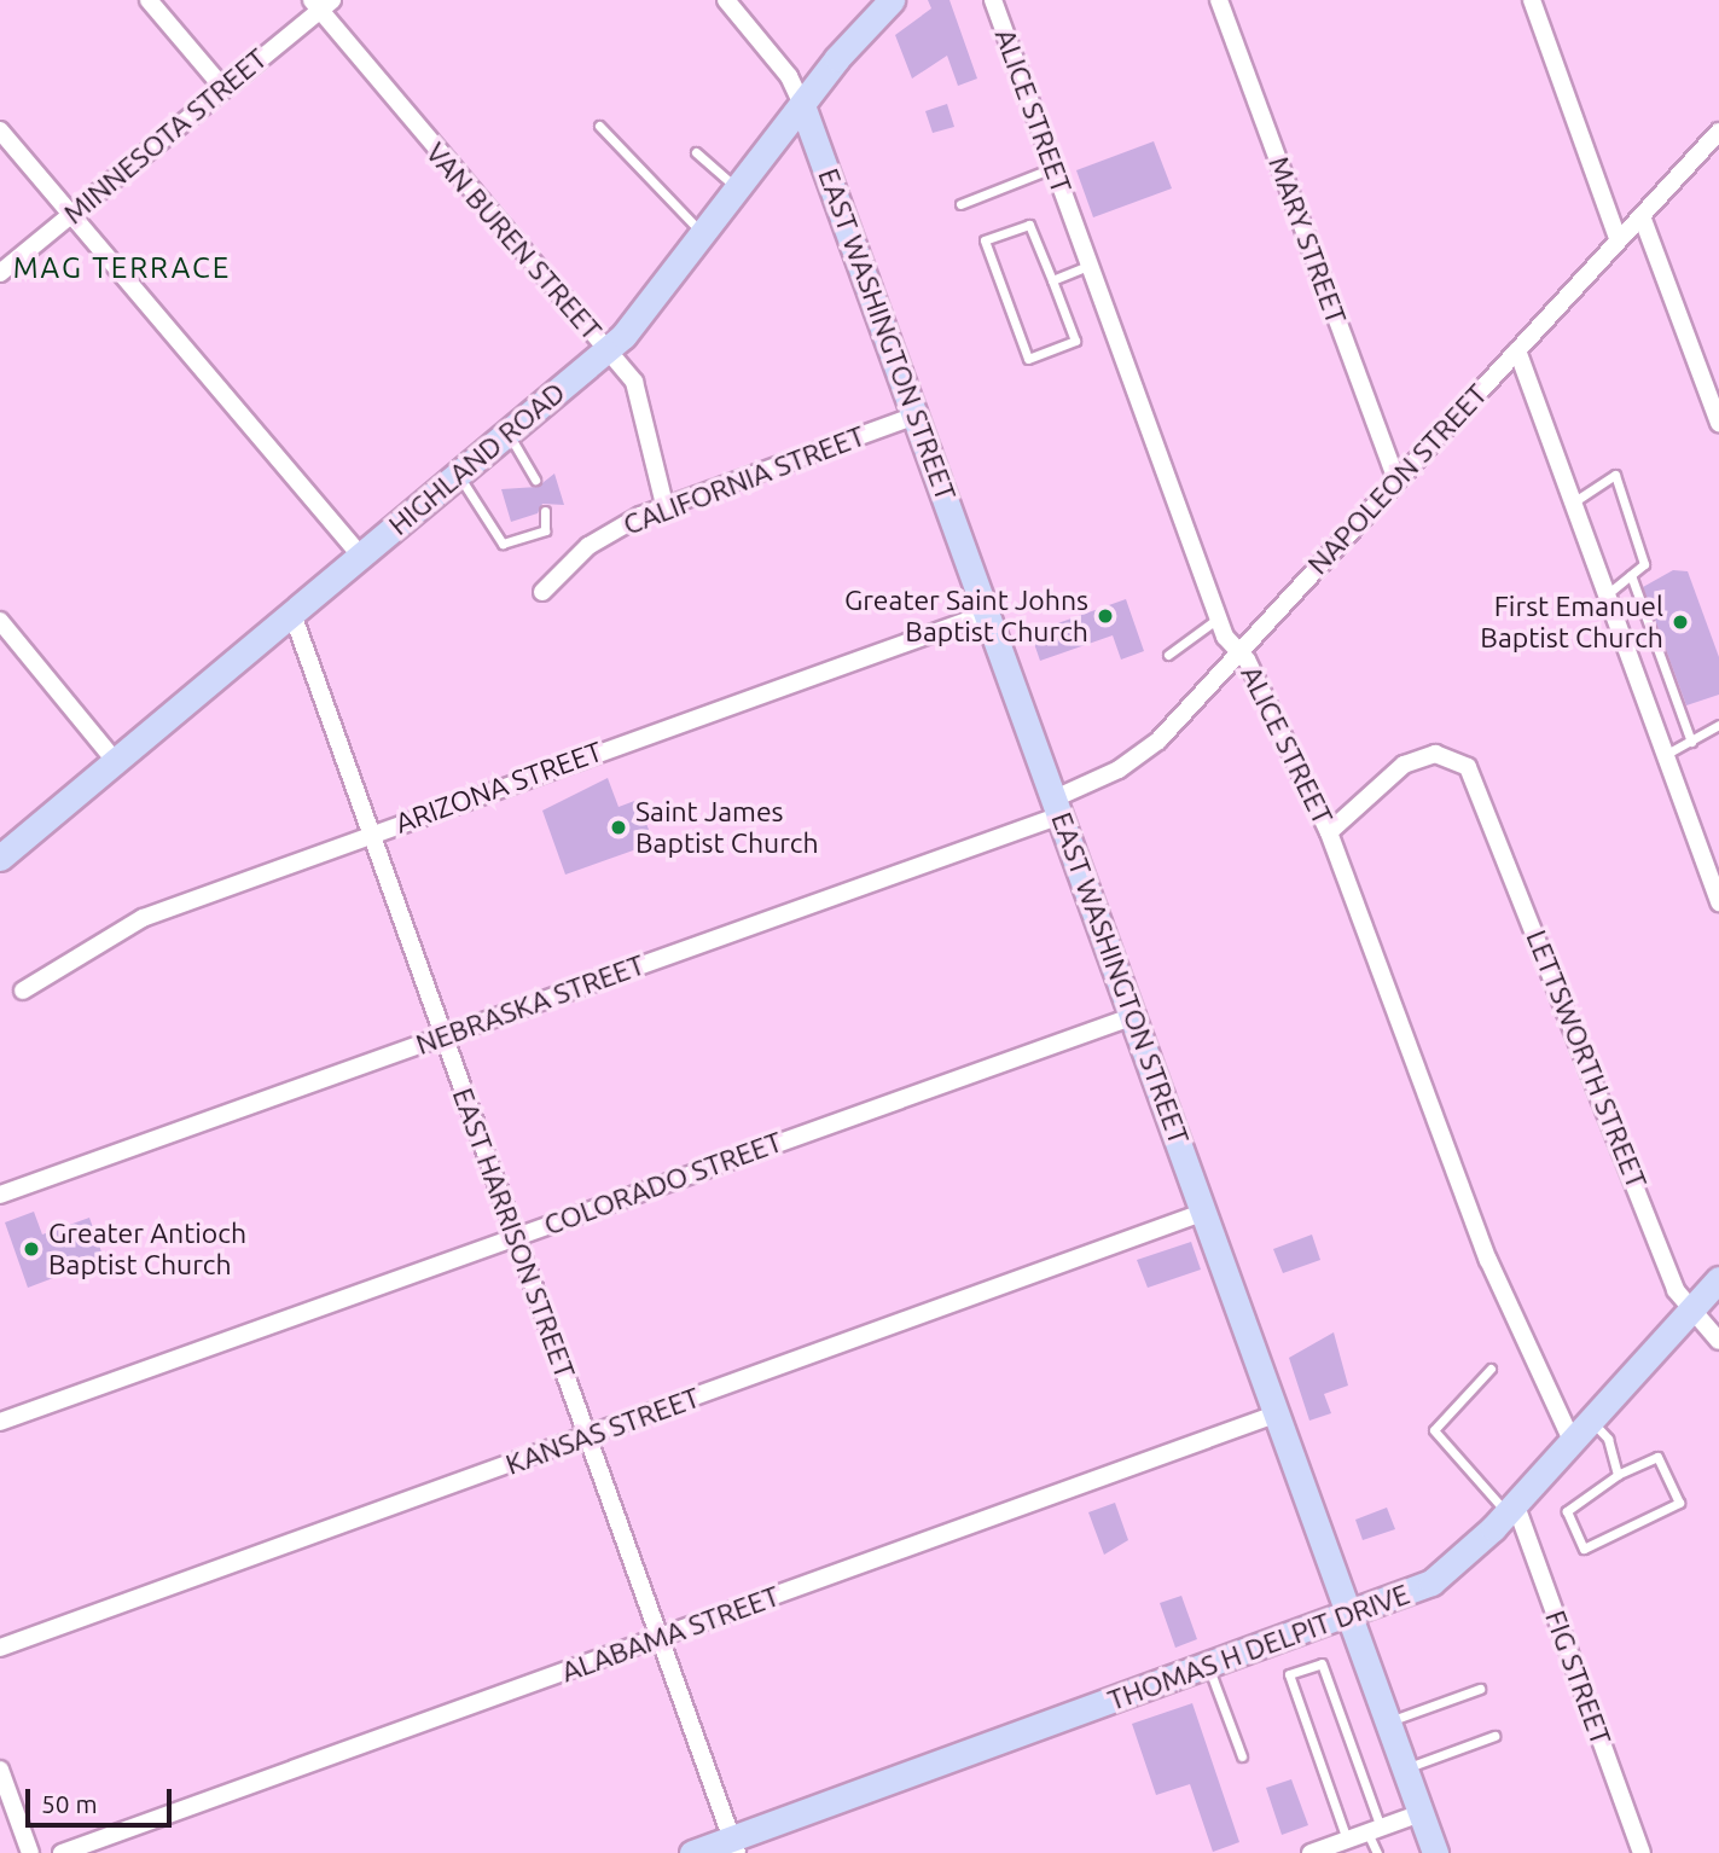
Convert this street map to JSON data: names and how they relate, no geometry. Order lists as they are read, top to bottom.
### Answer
{
  "streets": {
    "street": [
      "ALICE STREET",
      "MINNESOTA STREET",
      "MARY STREET",
      "VAN BUREN STREET",
      "EAST WASHINGTON STREET",
      "HIGHLAND ROAD",
      "NAPOLEON STREET",
      "CALIFORNIA STREET",
      "ARIZONA STREET",
      "NEBRASKA STREET",
      "LETTSWORTH STREET",
      "COLORADO STREET",
      "EAST HARRISON STREET",
      "KANSAS STREET",
      "ALABAMA STREET",
      "THOMAS H DELPIT DRIVE",
      "FIG STREET"
    ]
  },
  "crossings": [
    ["ALICE STREET", "NAPOLEON STREET"],
    ["ALICE STREET", "LETTSWORTH STREET"],
    ["ALICE STREET", "THOMAS H DELPIT DRIVE"],
    ["MINNESOTA STREET", "VAN BUREN STREET"],
    ["MARY STREET", "NAPOLEON STREET"],
    ["VAN BUREN STREET", "HIGHLAND ROAD"],
    ["VAN BUREN STREET", "CALIFORNIA STREET"],
    ["EAST WASHINGTON STREET", "HIGHLAND ROAD"],
    ["EAST WASHINGTON STREET", "NAPOLEON STREET"],
    ["EAST WASHINGTON STREET", "CALIFORNIA STREET"],
    ["EAST WASHINGTON STREET", "ARIZONA STREET"],
    ["EAST WASHINGTON STREET", "NEBRASKA STREET"],
    ["EAST WASHINGTON STREET", "COLORADO STREET"],
    ["EAST WASHINGTON STREET", "KANSAS STREET"],
    ["EAST WASHINGTON STREET", "ALABAMA STREET"],
    ["EAST WASHINGTON STREET", "THOMAS H DELPIT DRIVE"],
    ["HIGHLAND ROAD", "EAST HARRISON STREET"],
    ["NAPOLEON STREET", "NEBRASKA STREET"],
    ["ARIZONA STREET", "EAST HARRISON STREET"],
    ["NEBRASKA STREET", "EAST HARRISON STREET"],
    ["LETTSWORTH STREET", "THOMAS H DELPIT DRIVE"],
    ["COLORADO STREET", "EAST HARRISON STREET"],
    ["EAST HARRISON STREET", "KANSAS STREET"],
    ["EAST HARRISON STREET", "ALABAMA STREET"],
    ["EAST HARRISON STREET", "THOMAS H DELPIT DRIVE"],
    ["THOMAS H DELPIT DRIVE", "FIG STREET"]
  ],
  "districts": ["MAG TERRACE"],
  "places": [
    "Greater Saint Johns Baptist Church",
    "First Emanuel Baptist Church",
    "Saint James Baptist Church",
    "Greater Antioch Baptist Church"
  ],
  "scale_bar": "50 m"
}
